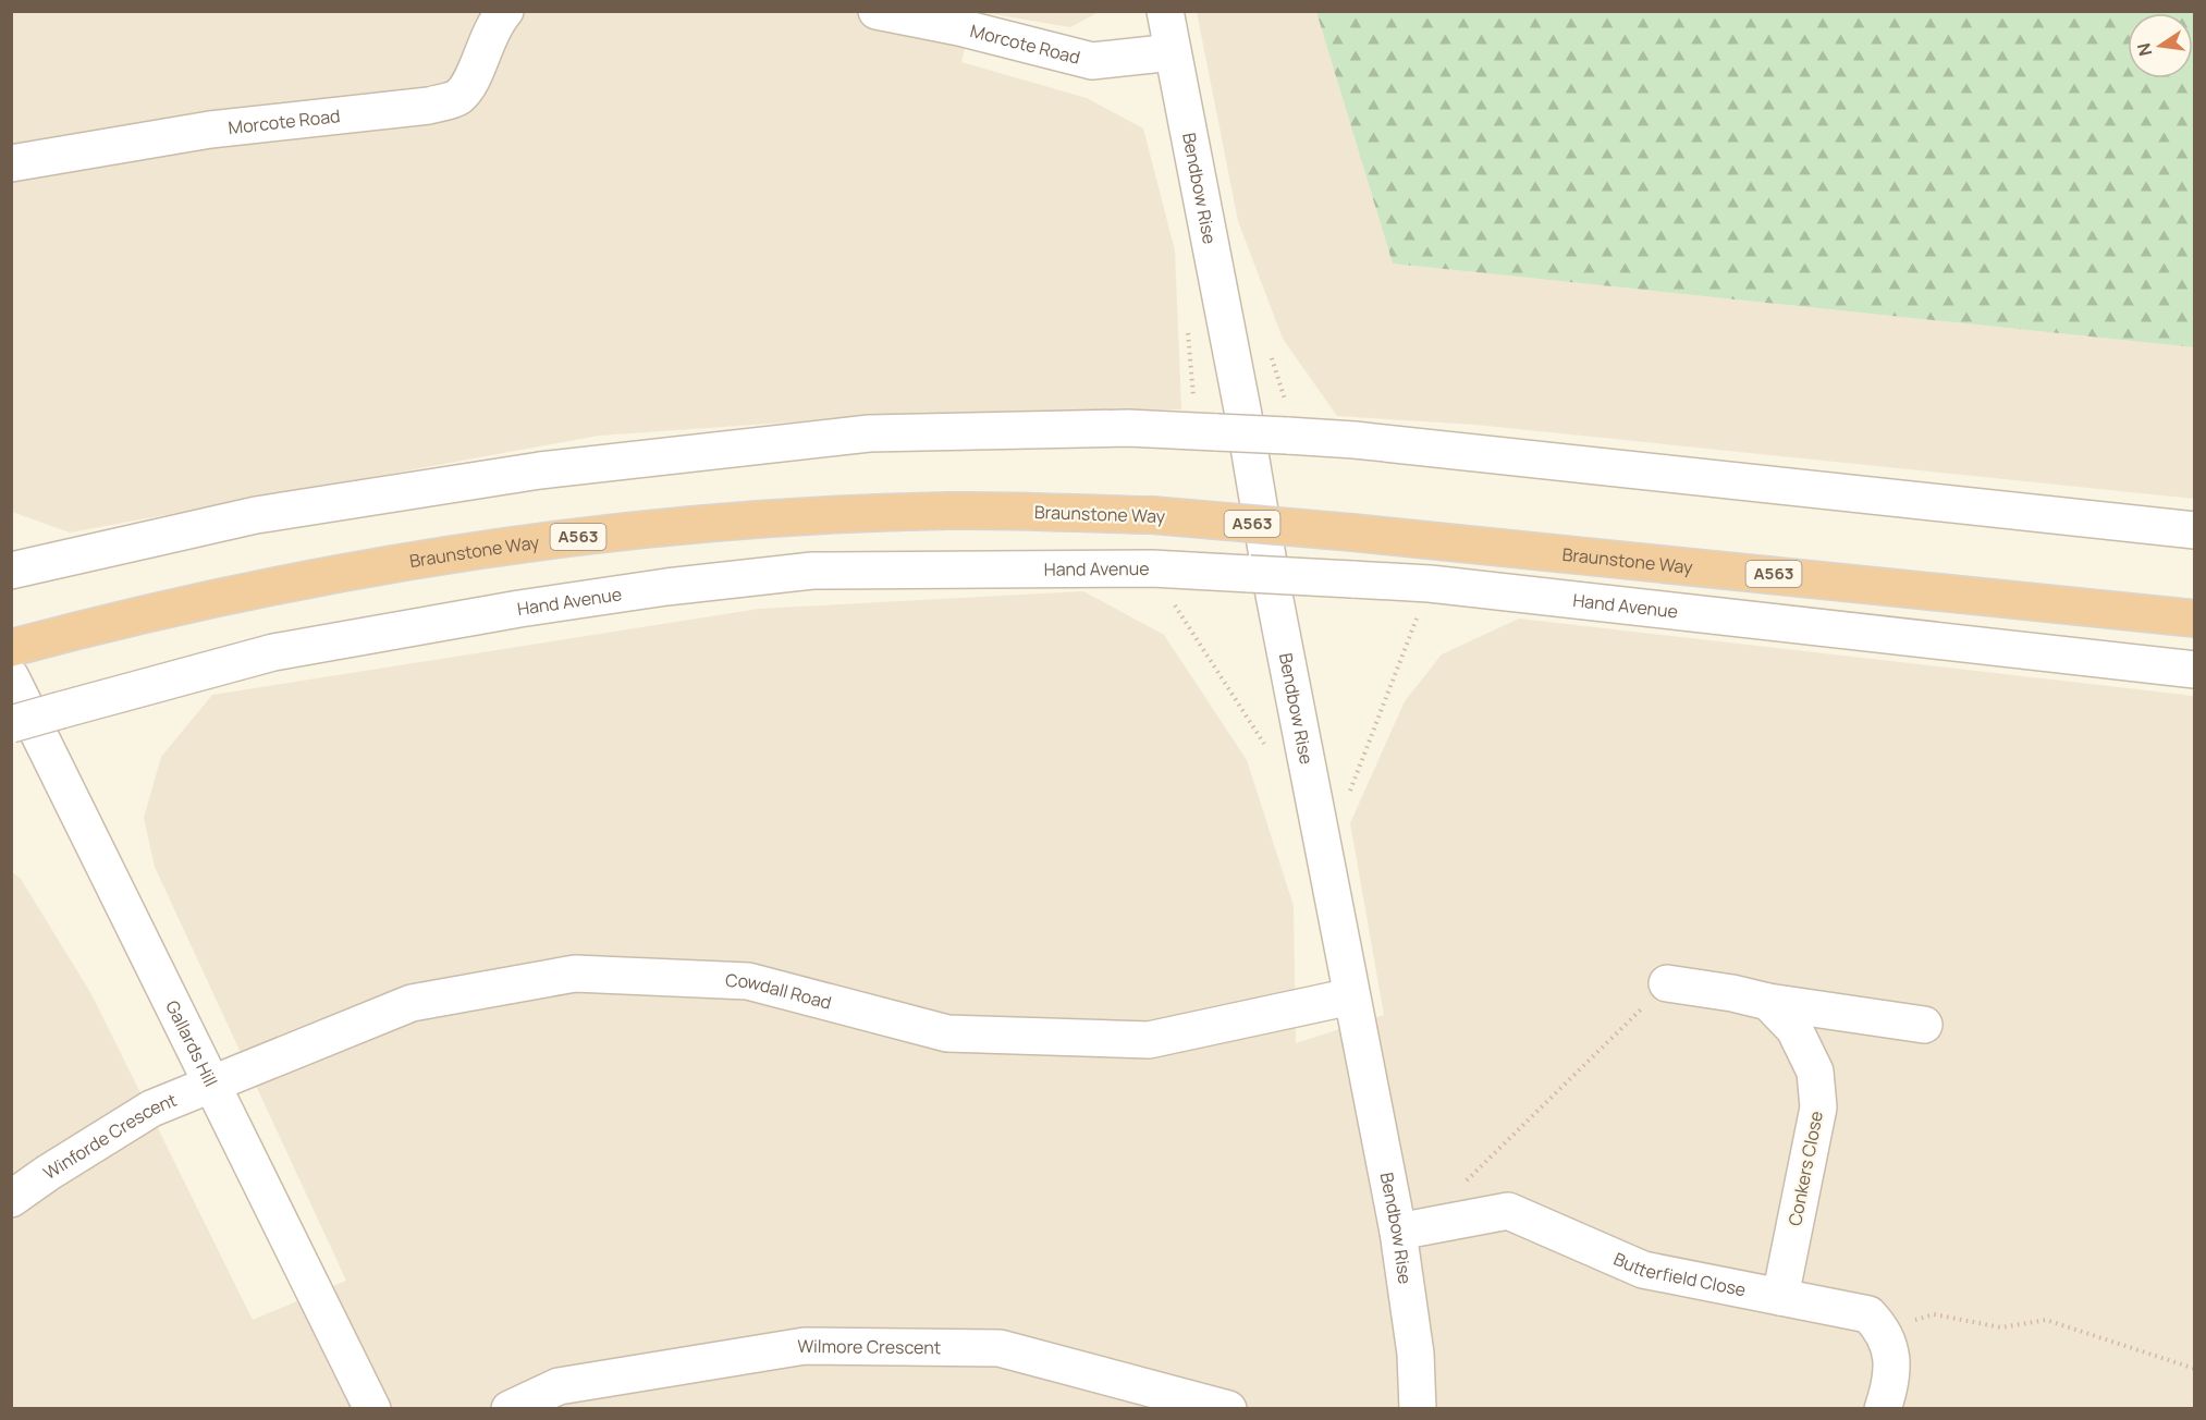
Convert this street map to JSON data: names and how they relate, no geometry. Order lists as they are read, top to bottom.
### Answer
{
  "streets": {
    "highway": ["Braunstone Way", "A563"],
    "street": [
      "Morcote Road",
      "Bendbow Rise",
      "Hand Avenue",
      "Cowdall Road",
      "Gallards Hill",
      "Winforde Crescent",
      "Conkers Close",
      "Butterfield Close",
      "Wilmore Crescent"
    ]
  },
  "crossings": [
    ["Morcote Road", "Bendbow Rise"],
    ["Bendbow Rise", "Cowdall Road"],
    ["Bendbow Rise", "Butterfield Close"],
    ["Braunstone Way", "Gallards Hill"],
    ["Cowdall Road", "Gallards Hill"],
    ["Cowdall Road", "Winforde Crescent"],
    ["Gallards Hill", "Winforde Crescent"],
    ["Conkers Close", "Butterfield Close"]
  ],
  "north": "left"
}
